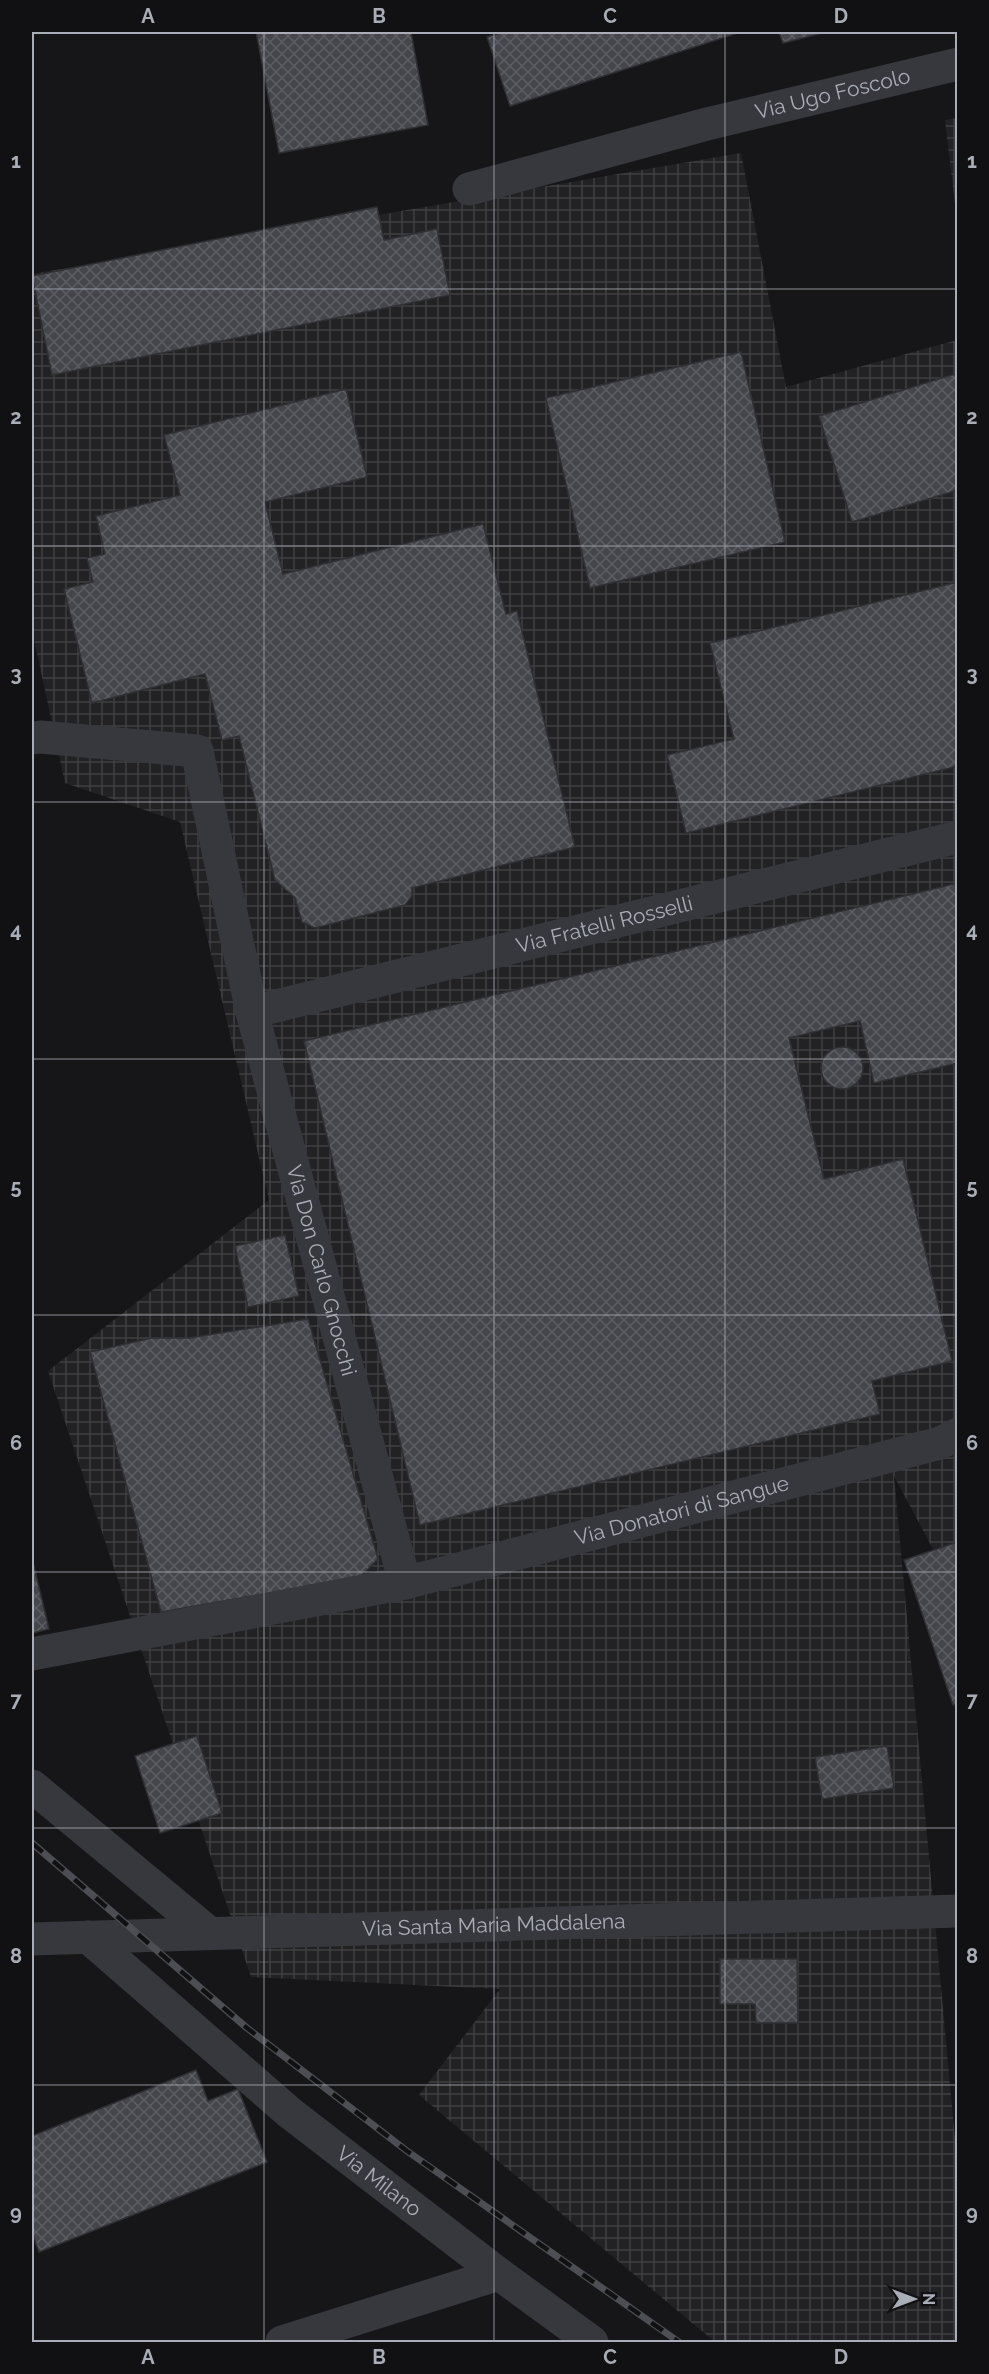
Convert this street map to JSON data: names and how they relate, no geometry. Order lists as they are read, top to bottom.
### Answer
{
  "streets": {
    "street": [
      "Via Ugo Foscolo",
      "Via Fratelli Rosselli",
      "Via Don Carlo Gnocchi",
      "Via Donatori di Sangue",
      "Via Santa Maria Maddalena",
      "Via Milano"
    ]
  },
  "crossings": [
    ["Via Fratelli Rosselli", "Via Don Carlo Gnocchi"],
    ["Via Don Carlo Gnocchi", "Via Donatori di Sangue"],
    ["Via Santa Maria Maddalena", "Via Milano"]
  ],
  "north": "right",
  "grid": {
    "columns": [
      "A",
      "B",
      "C",
      "D"
    ],
    "rows": [
      "1",
      "2",
      "3",
      "4",
      "5",
      "6",
      "7",
      "8",
      "9"
    ]
  }
}
